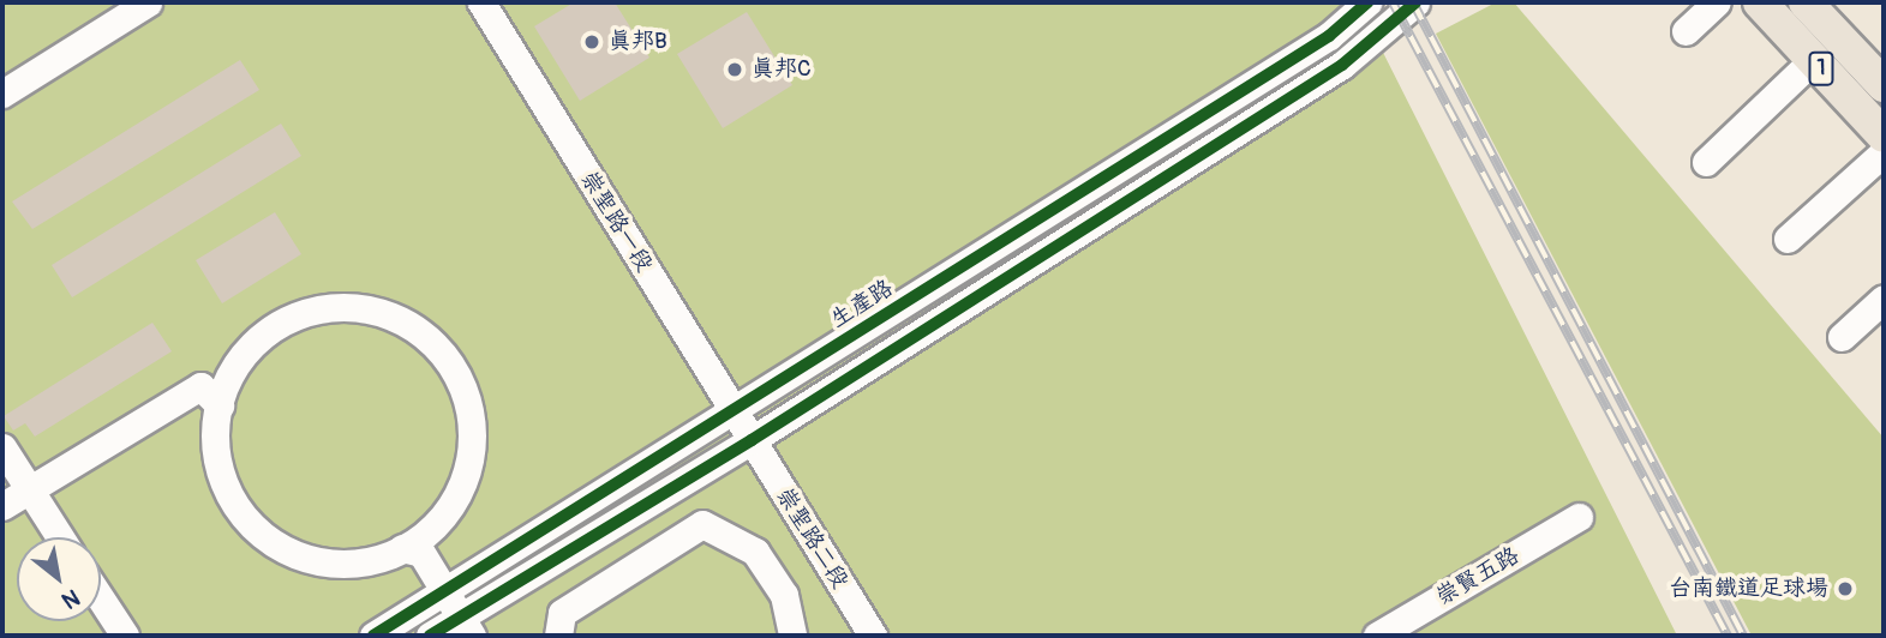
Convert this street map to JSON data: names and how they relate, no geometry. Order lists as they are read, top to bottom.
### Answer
{
  "streets": {
    "main road": ["1"],
    "street": [
      "崇聖路一段",
      "生產路",
      "崇聖路二段",
      "崇賢五路"
    ]
  },
  "crossings": [
    ["崇聖路一段", "生產路"],
    ["崇聖路一段", "崇聖路二段"]
  ],
  "places": ["真邦B", "真邦C", "台南鐵道足球場"],
  "north": "bottom right"
}
